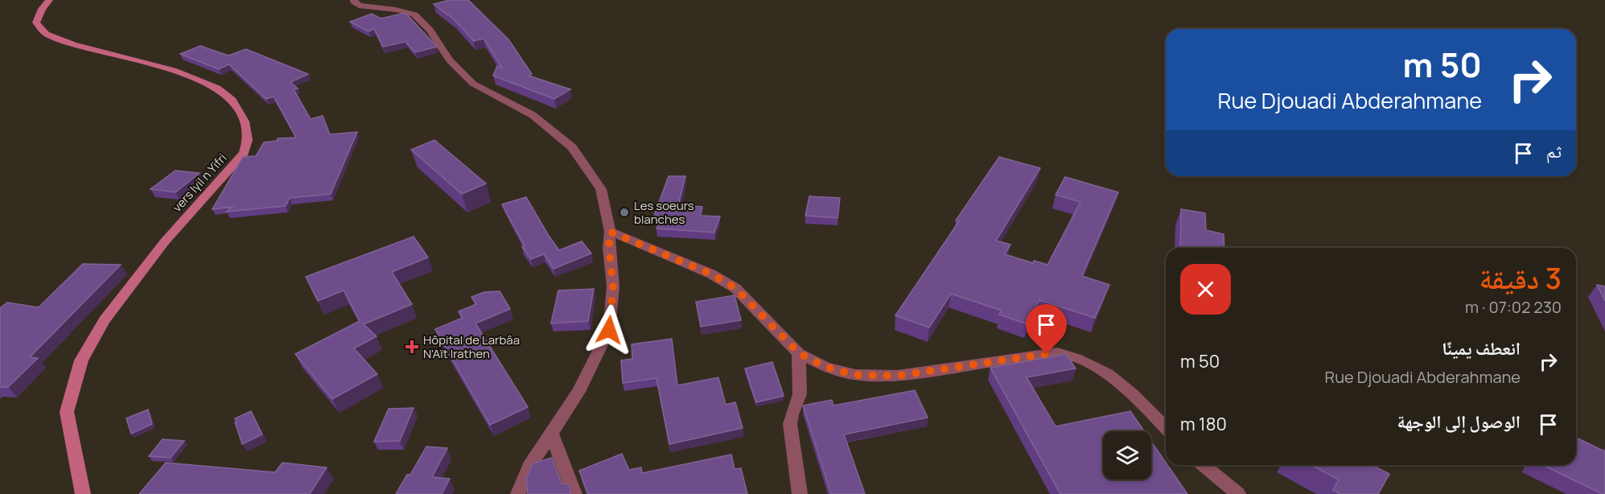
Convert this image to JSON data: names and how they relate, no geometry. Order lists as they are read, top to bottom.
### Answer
{
  "streets": {
    "main road": ["vers Iγil n Yifri"]
  },
  "places": {
    "other": ["Les soeurs blanches"],
    "health": ["Hôpital de Larbâa N'Aït Irathen"]
  },
  "page": {
    "turn": ["50 m", "Rue Djouadi Abderahmane"],
    "then": "ثم",
    "heading": ["3 دقيقة", "230 m · 07:02"],
    "list": [
      {
        "name": "انعطف يمينًا",
        "note": "Rue Djouadi Abderahmane",
        "value": "50 m"
      },
      {
        "name": "الوصول إلى الوجهة",
        "value": "180 m"
      }
    ]
  }
}
